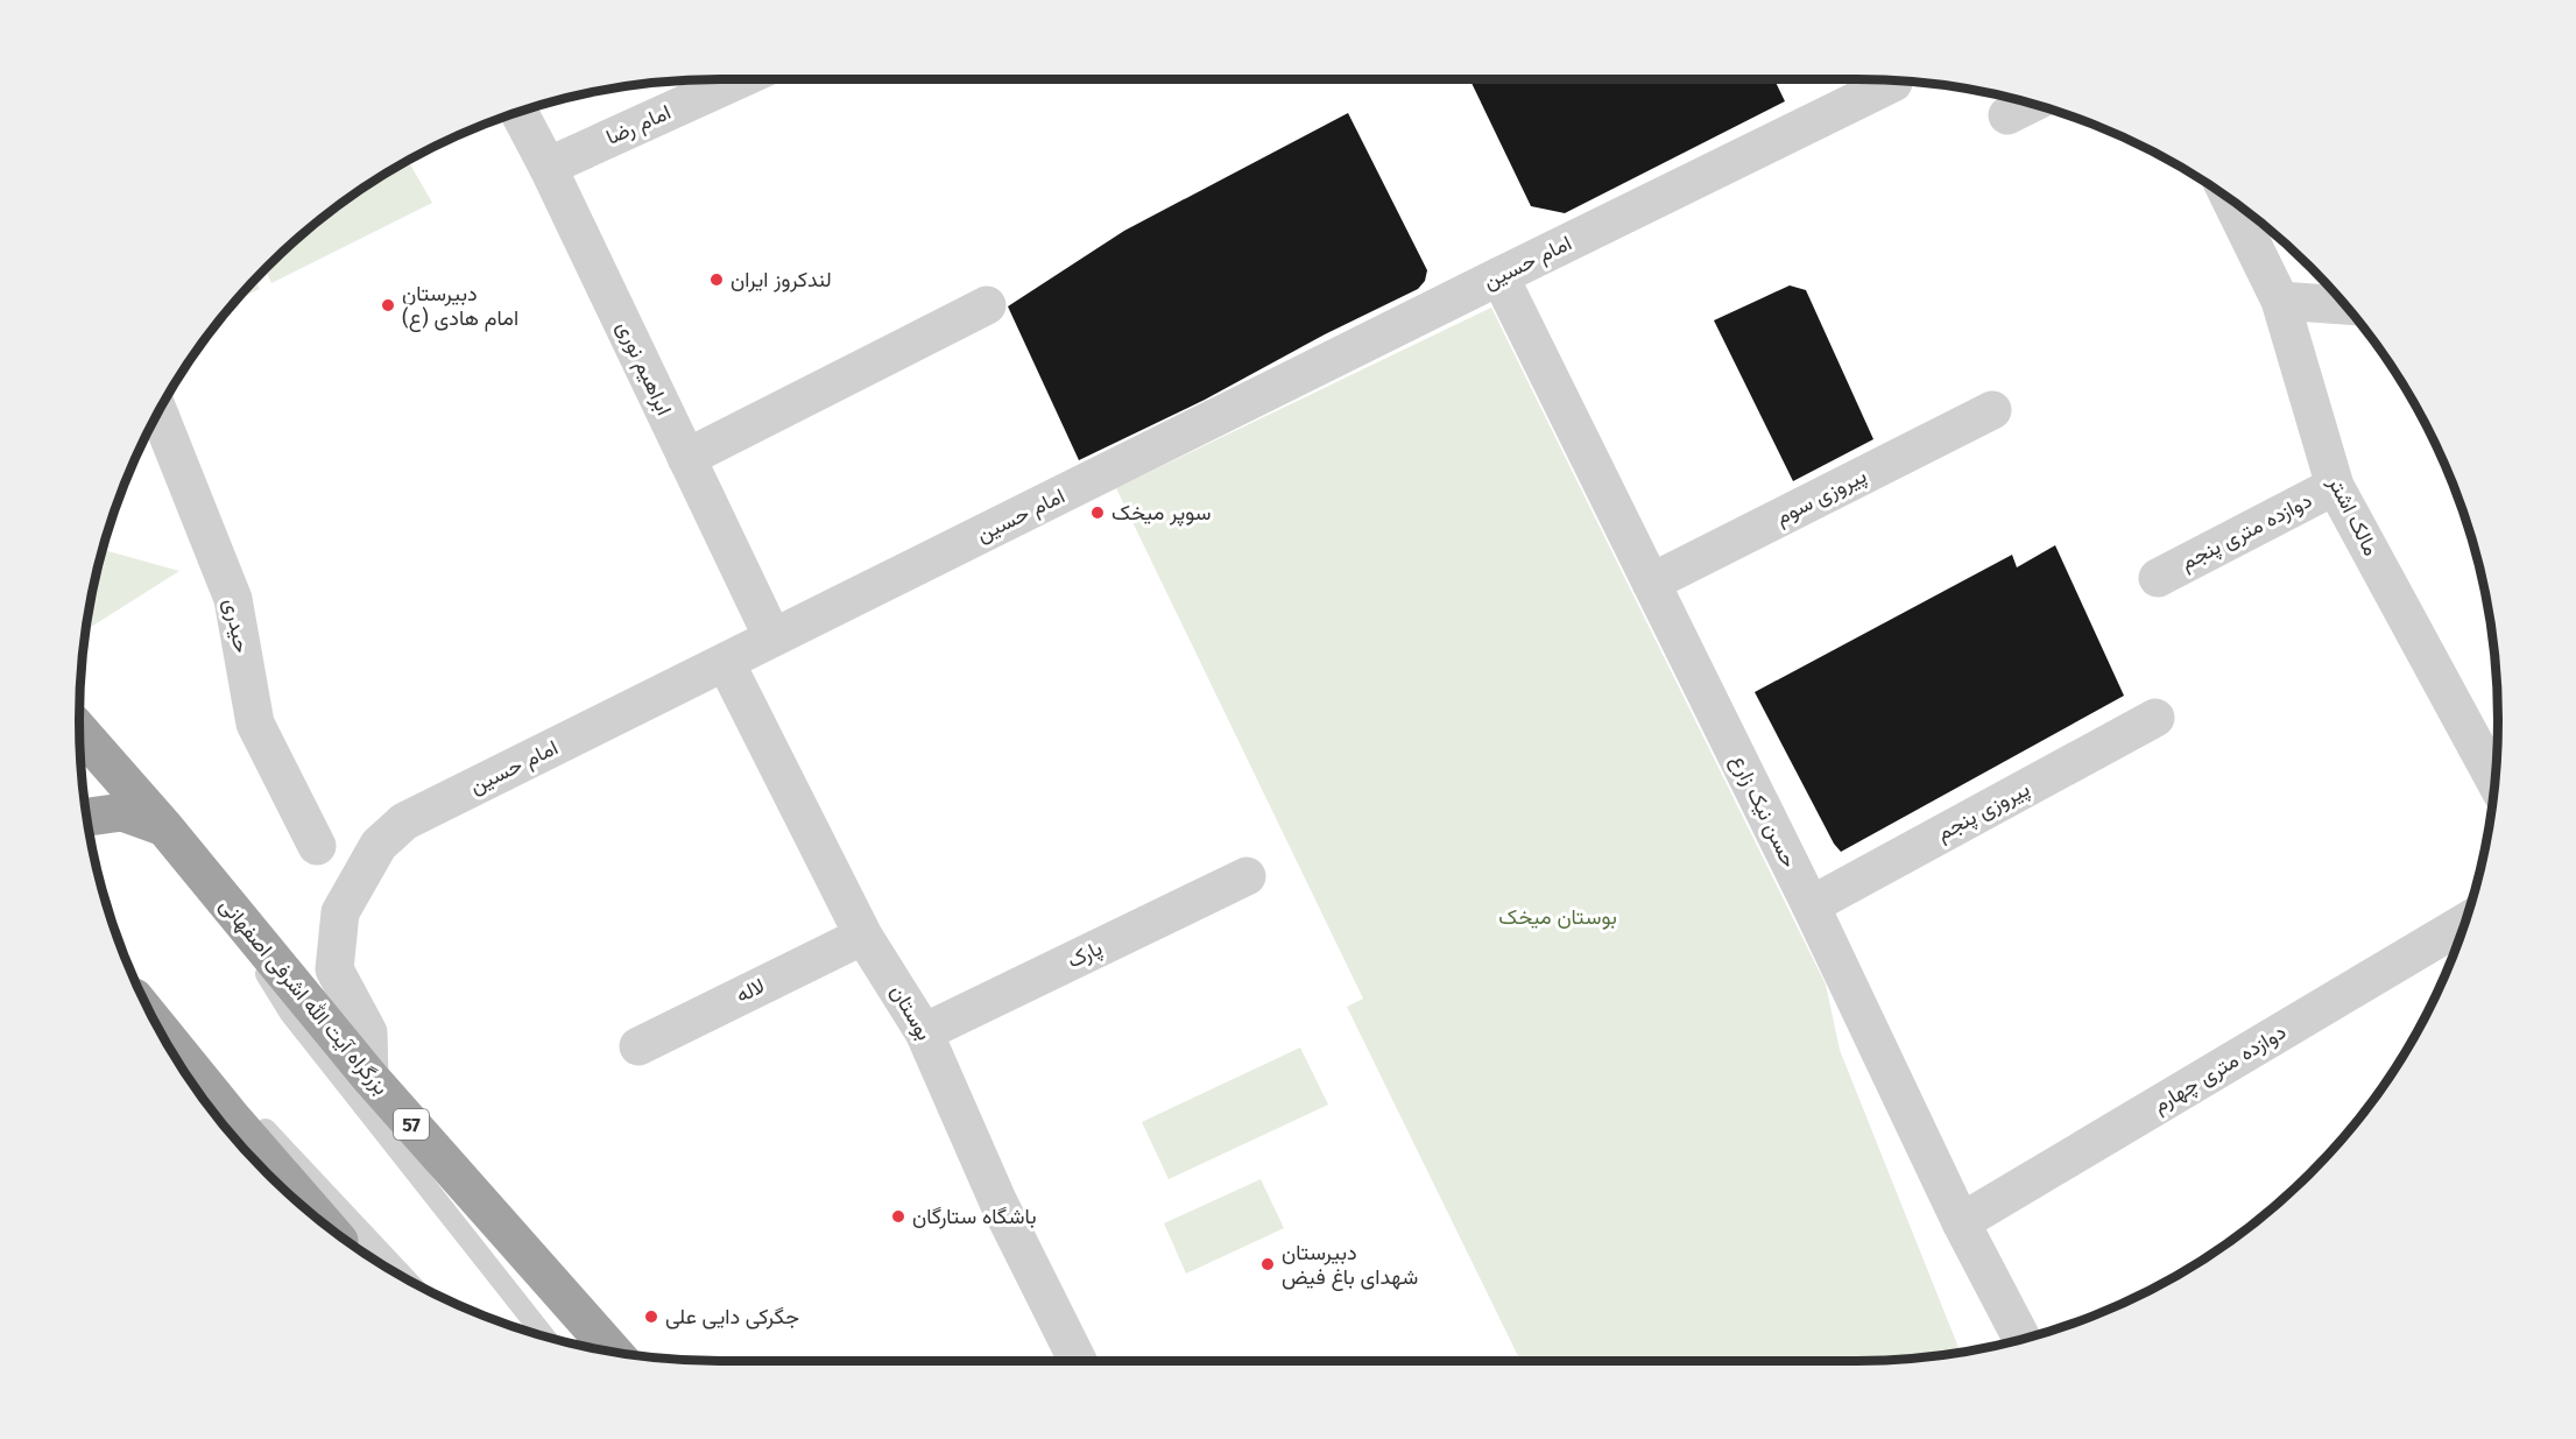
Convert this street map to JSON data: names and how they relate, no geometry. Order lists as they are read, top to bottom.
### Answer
{
  "streets": {
    "highway": ["بزرگراه آیت الله اشرفی اصفهانی", "57"],
    "street": [
      "امام رضا",
      "امام حسین",
      "ابراهیم نوری",
      "پیروزی سوم",
      "مالک اشتر",
      "دوازده متری پنجم",
      "حیدری",
      "حسن نیک زارع",
      "پیروزی پنجم",
      "پارک",
      "لاله",
      "بوستان",
      "دوازده متری چهارم"
    ]
  },
  "crossings": [
    ["امام رضا", "ابراهیم نوری"],
    ["امام حسین", "ابراهیم نوری"],
    ["امام حسین", "حسن نیک زارع"],
    ["امام حسین", "بزرگراه آیت الله اشرفی اصفهانی"],
    ["امام حسین", "بوستان"],
    ["پیروزی سوم", "حسن نیک زارع"],
    ["مالک اشتر", "دوازده متری پنجم"],
    ["حسن نیک زارع", "پیروزی پنجم"],
    ["حسن نیک زارع", "دوازده متری چهارم"],
    ["پارک", "بوستان"],
    ["لاله", "بوستان"]
  ],
  "parks": ["بوستان میخک"],
  "places": [
    "لندکروز ایران",
    "دبیرستان امام هادی (ع)",
    "سوپر میخک",
    "باشگاه ستارگان",
    "دبیرستان شهدای باغ فیض",
    "جگرکی دایی علی"
  ]
}
